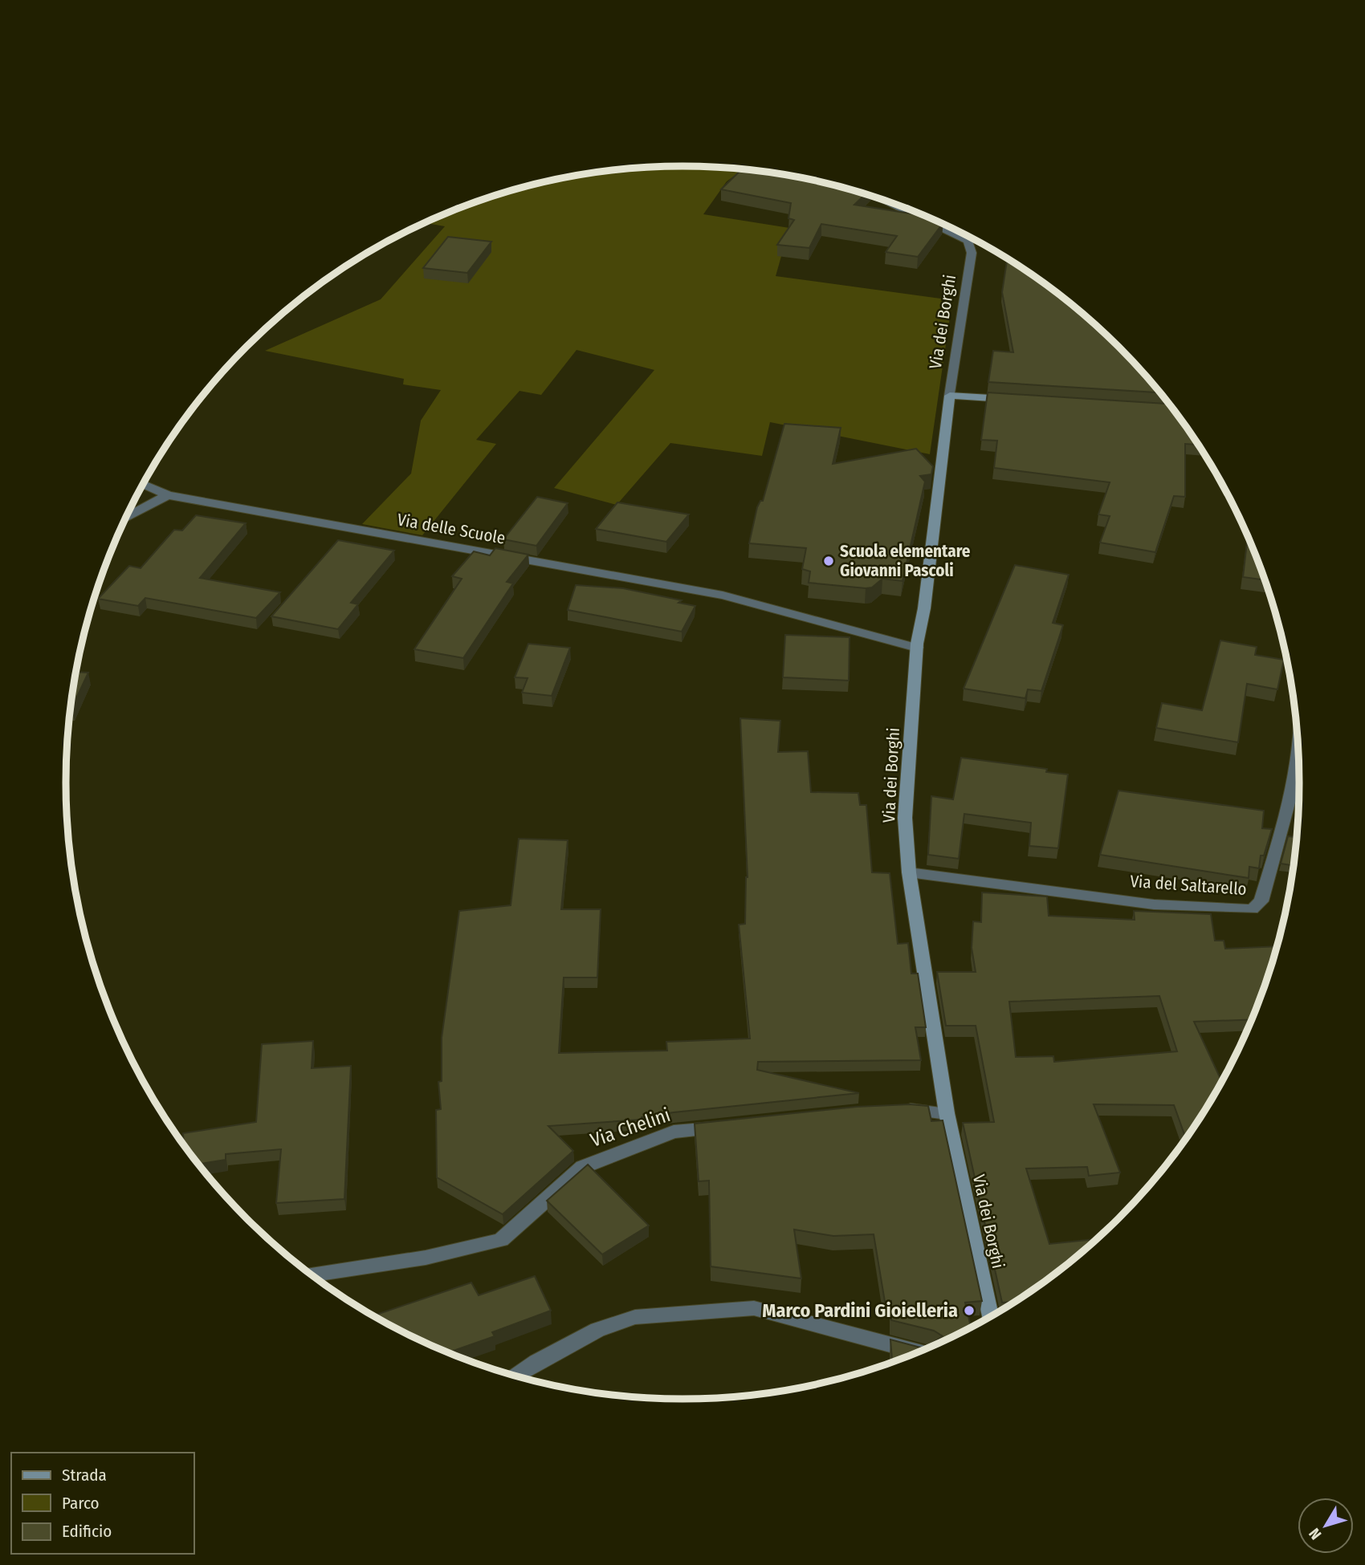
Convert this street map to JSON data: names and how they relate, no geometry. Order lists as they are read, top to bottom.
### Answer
{
  "streets": {
    "street": [
      "Via dei Borghi",
      "Via delle Scuole",
      "Via del Saltarello",
      "Via Chelini"
    ]
  },
  "crossings": [
    ["Via dei Borghi", "Via delle Scuole"],
    ["Via dei Borghi", "Via del Saltarello"]
  ],
  "places": ["Scuola elementare Giovanni Pascoli", "Marco Pardini Gioielleria"],
  "legend": ["Strada", "Parco", "Edificio"],
  "north": "bottom left"
}
